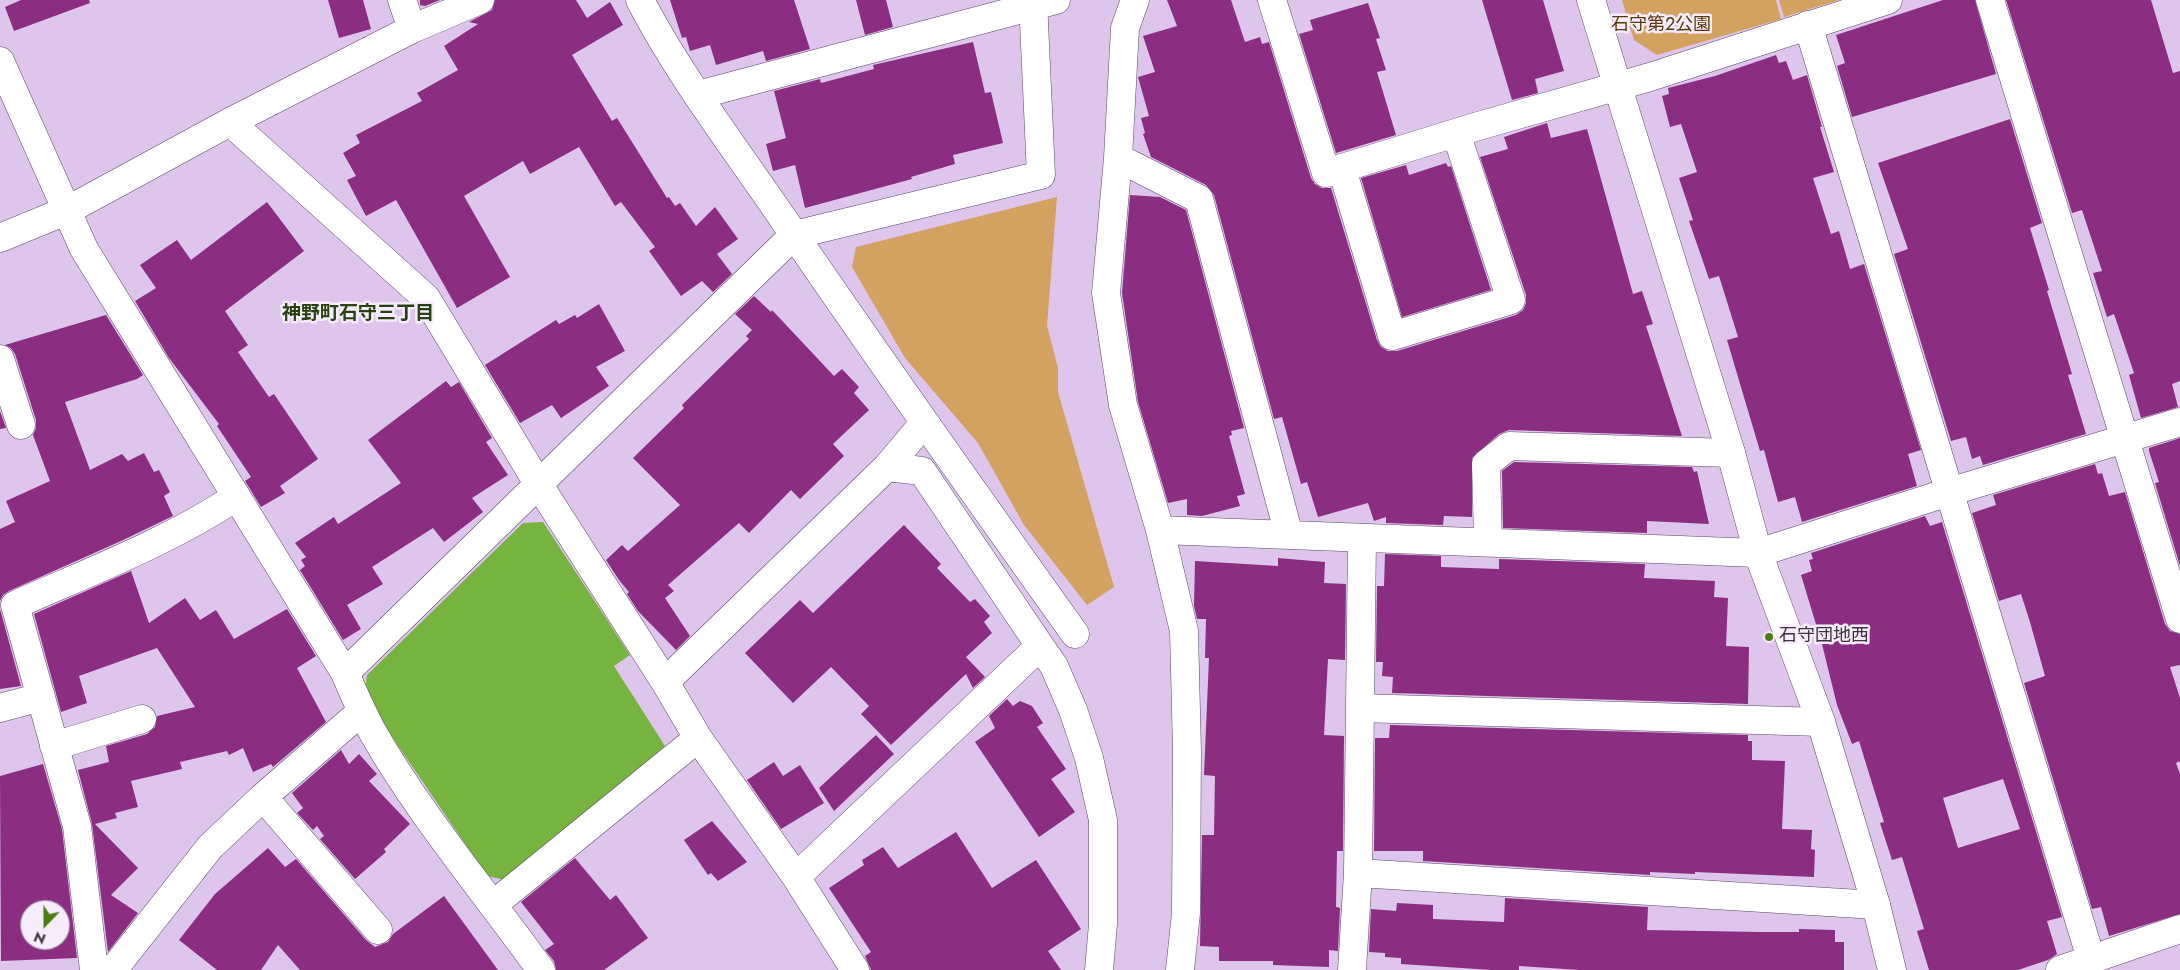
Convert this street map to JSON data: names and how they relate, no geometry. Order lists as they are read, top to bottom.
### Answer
{
  "districts": ["神野町石守三丁目"],
  "parks": ["石守第2公園"],
  "places": ["石守団地西"],
  "north": "bottom"
}
